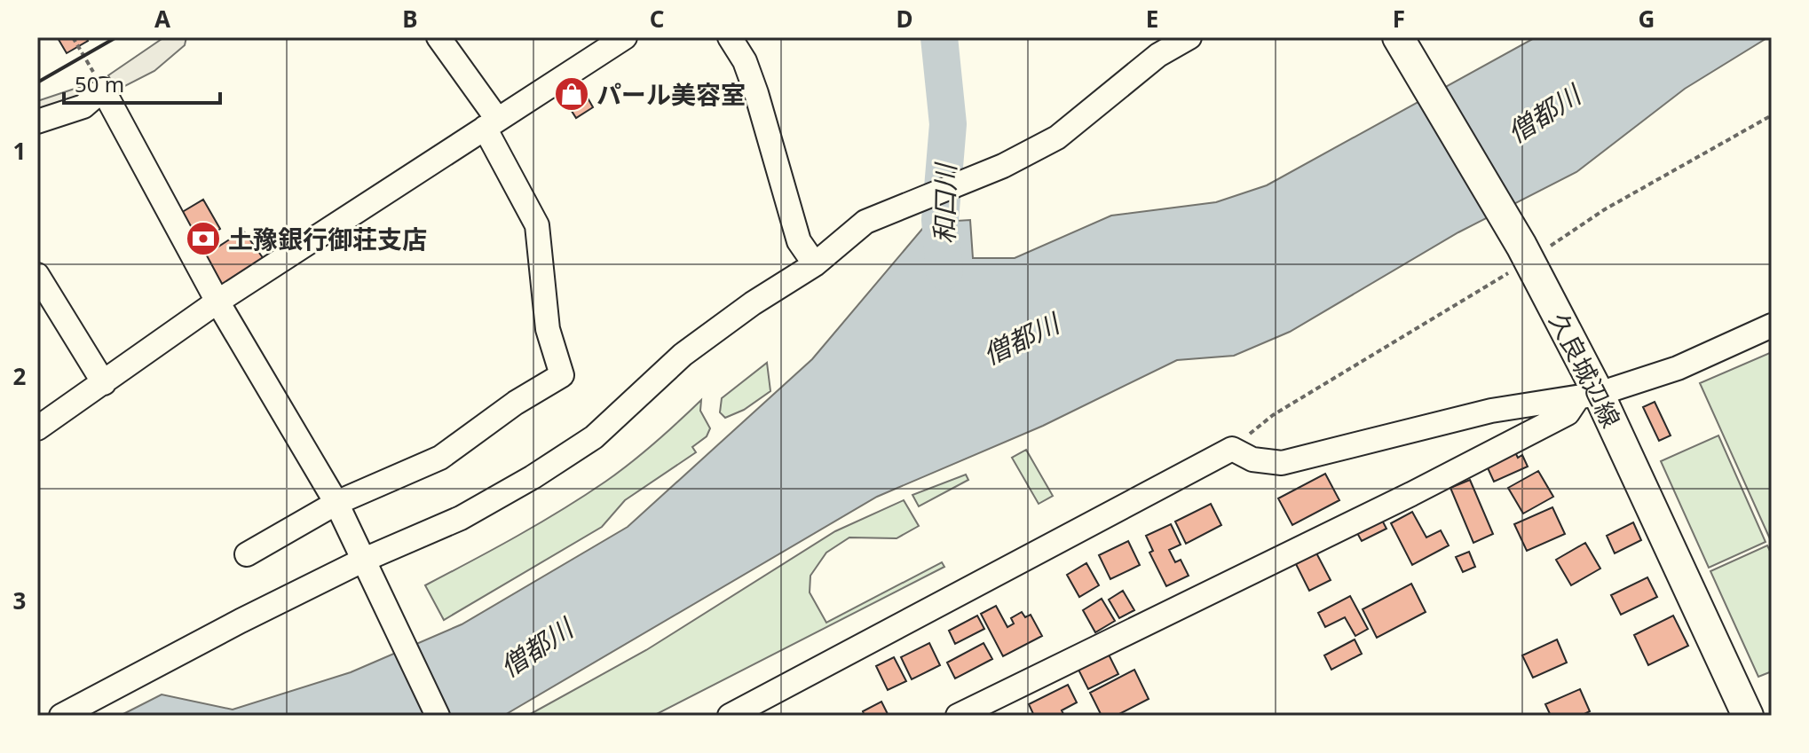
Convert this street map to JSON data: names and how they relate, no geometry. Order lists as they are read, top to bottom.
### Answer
{
  "streets": {
    "main road": ["久良城辺線"]
  },
  "water": ["僧都川", "和口川"],
  "places": {
    "shop": ["パール美容室"],
    "bank": ["土豫銀行御荘支店"]
  },
  "scale_bar": "50 m",
  "grid": {
    "columns": [
      "A",
      "B",
      "C",
      "D",
      "E",
      "F",
      "G"
    ],
    "rows": ["1", "2", "3"]
  }
}
